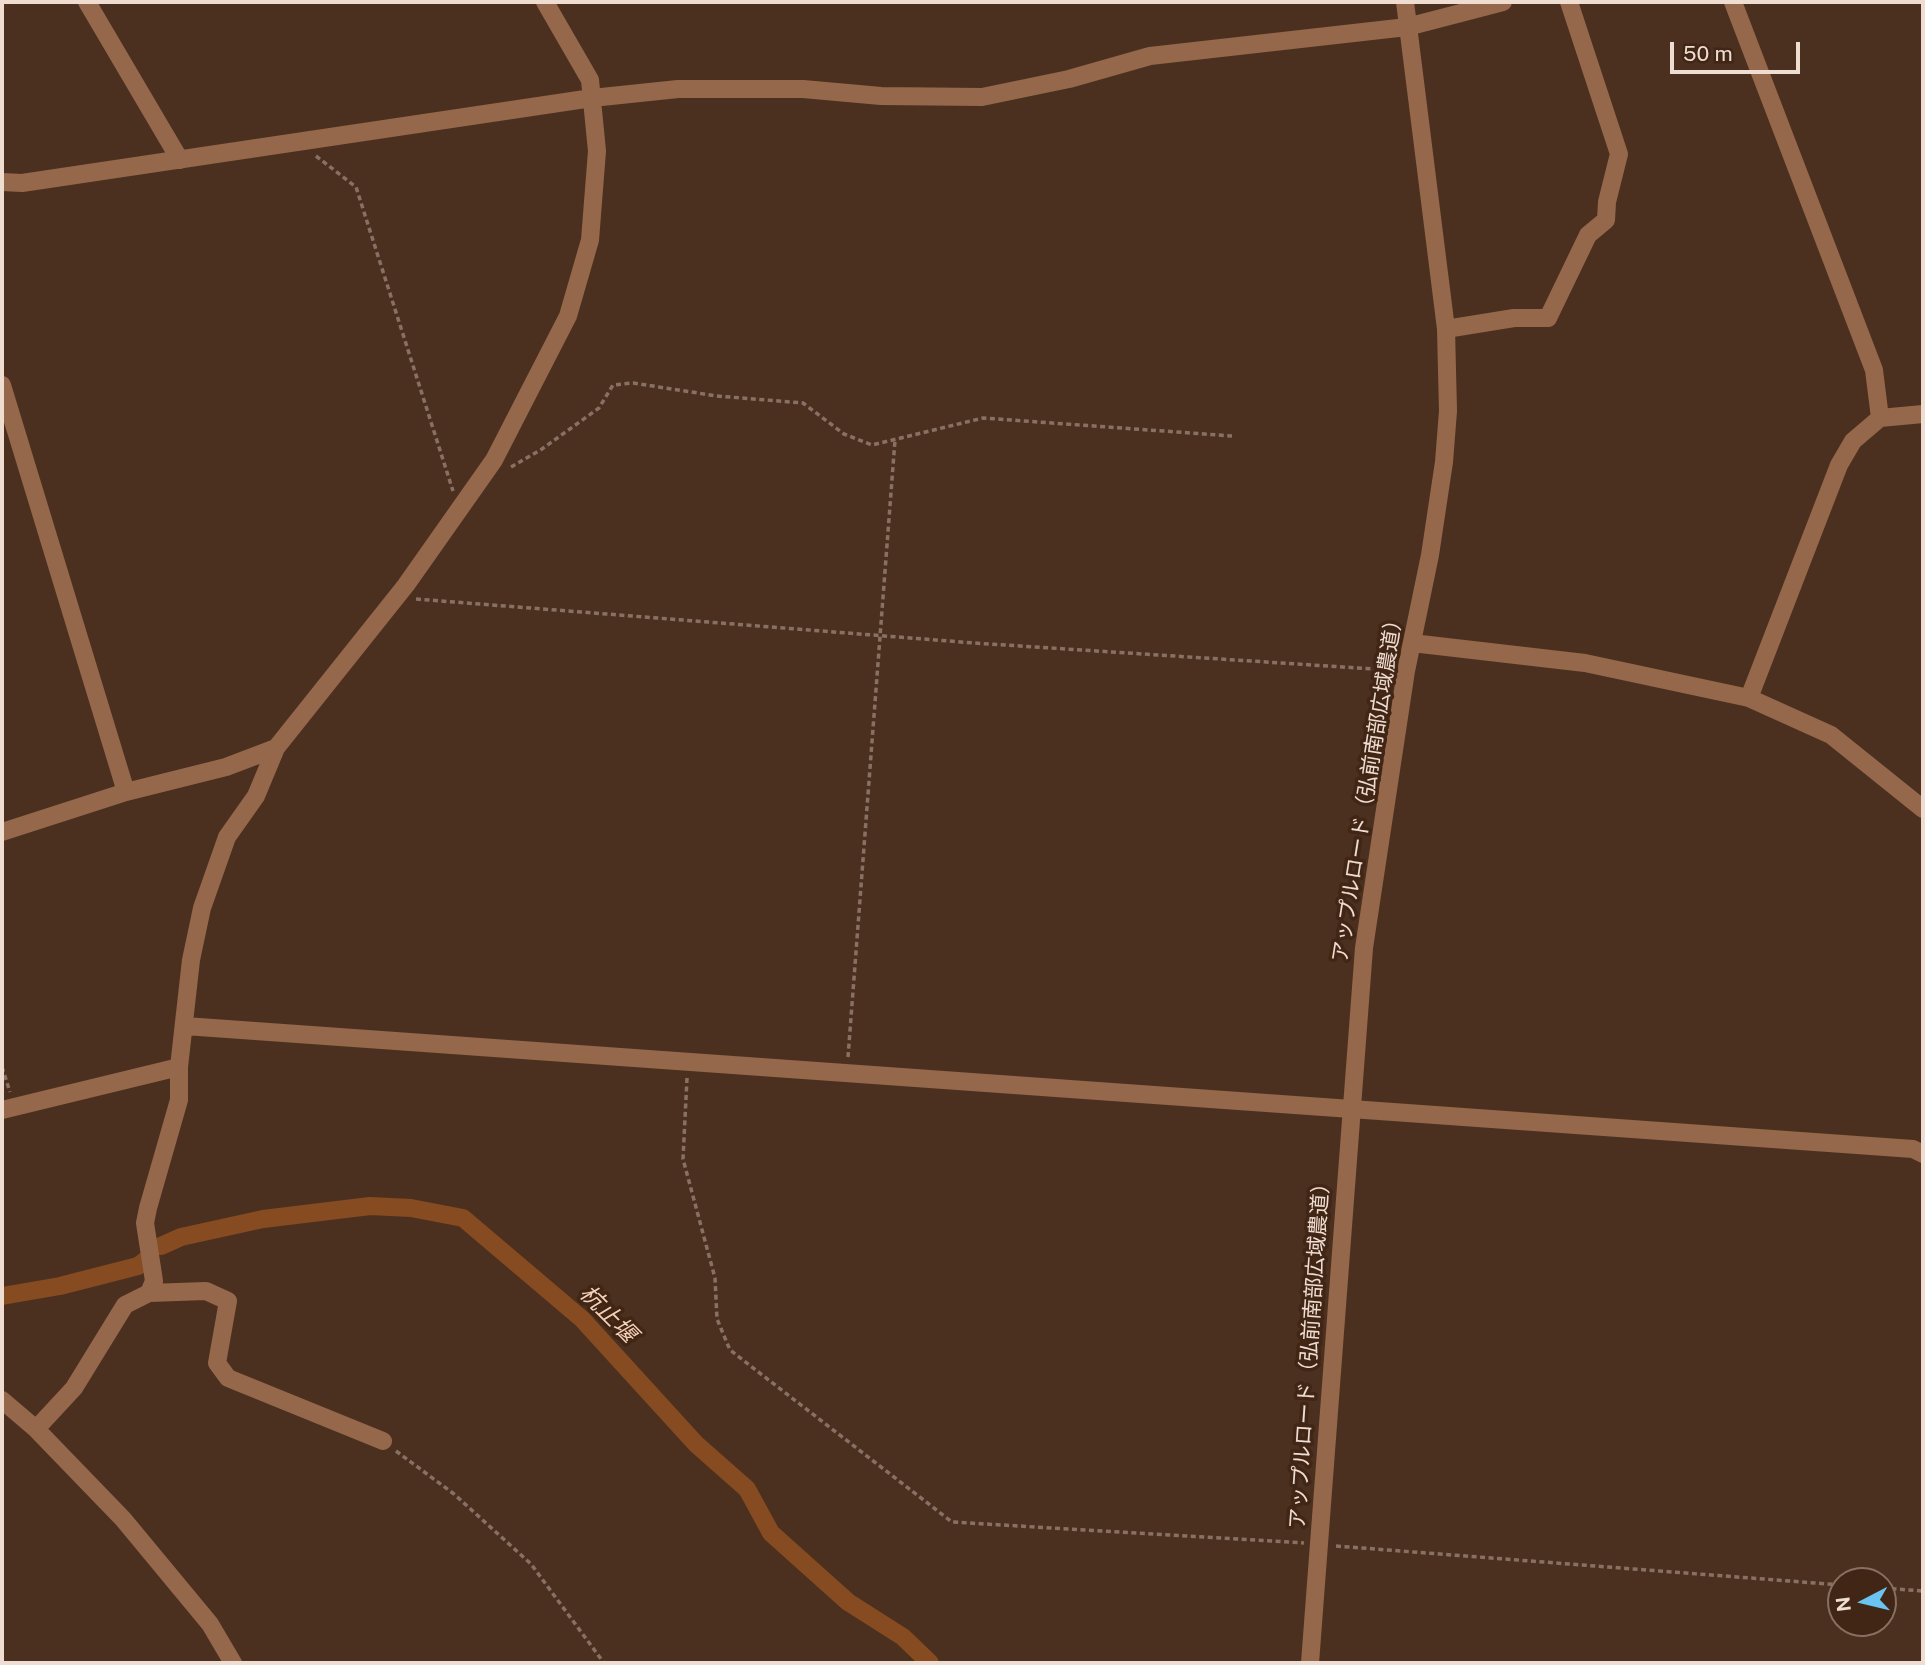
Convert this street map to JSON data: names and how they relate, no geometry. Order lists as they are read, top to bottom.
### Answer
{
  "streets": {
    "street": ["アップルロード（弘前南部広域農道）"]
  },
  "water": ["杭止堰"],
  "scale_bar": "50 m",
  "north": "left"
}
